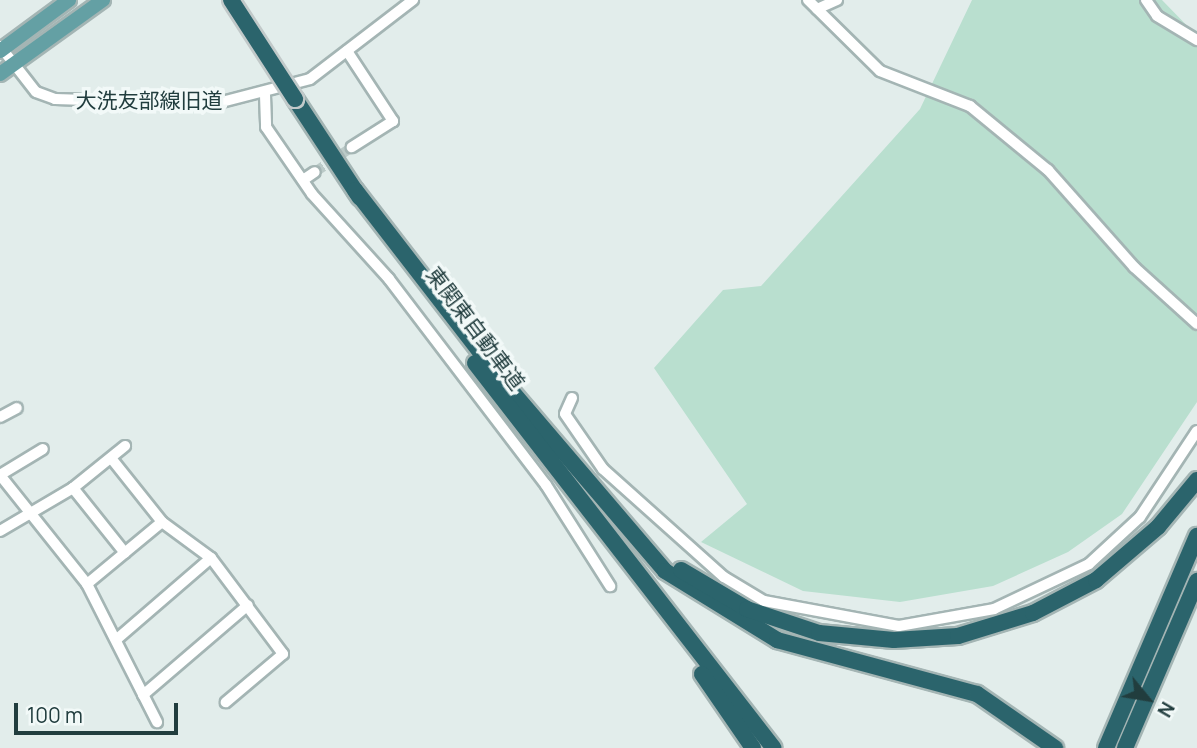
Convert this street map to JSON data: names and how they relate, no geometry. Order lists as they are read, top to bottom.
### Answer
{
  "streets": {
    "highway": ["東関東自動車道"],
    "street": ["大洗友部線旧道"]
  },
  "scale_bar": "100 m",
  "north": "bottom right"
}
